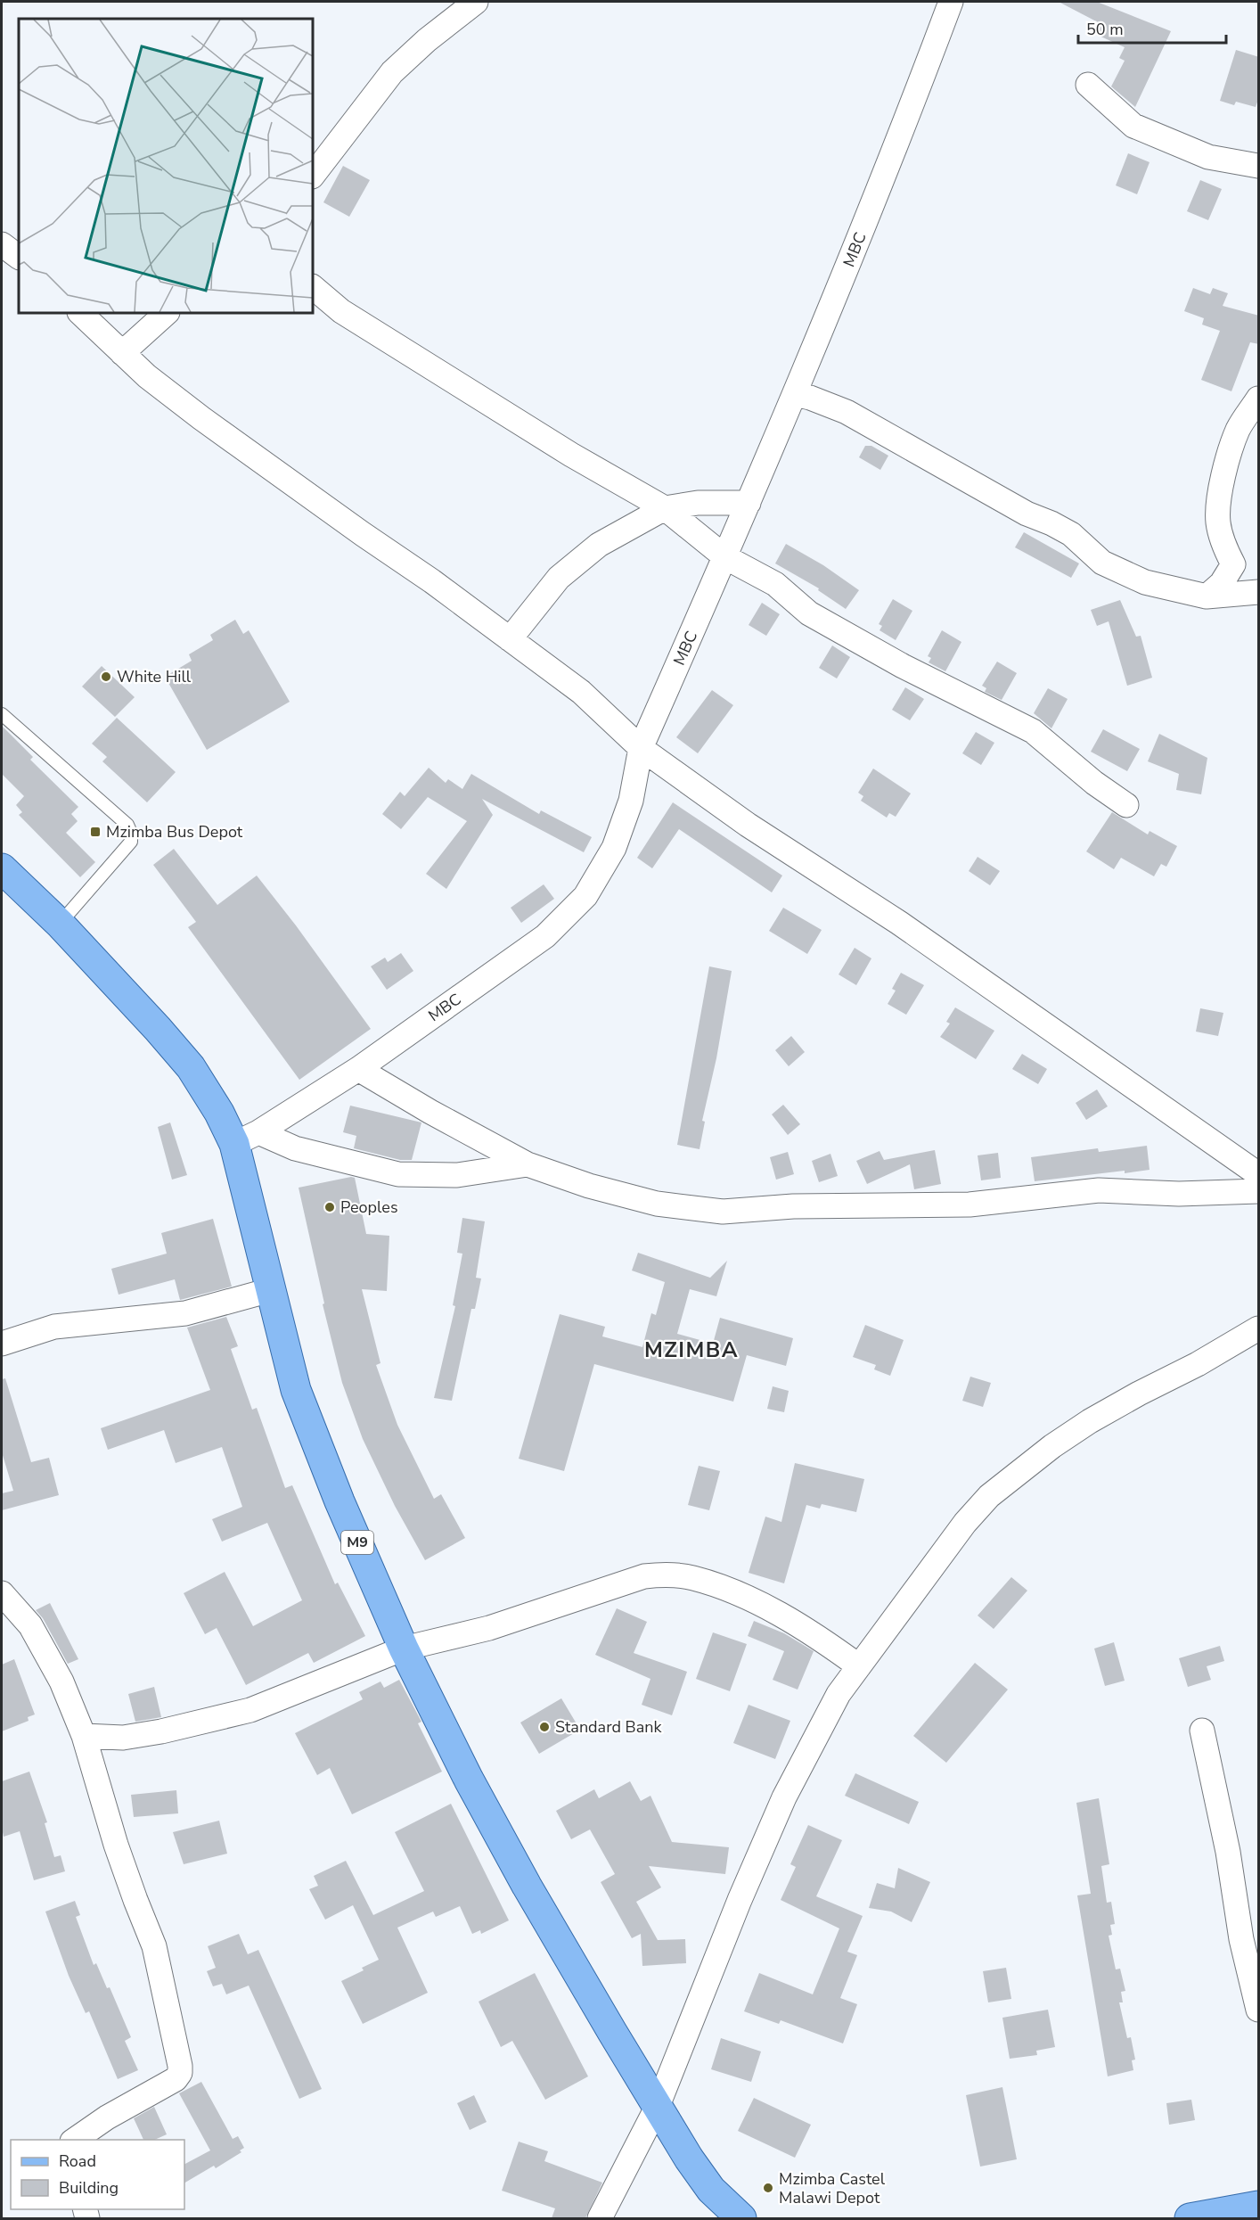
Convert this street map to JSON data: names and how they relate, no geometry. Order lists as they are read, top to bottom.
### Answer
{
  "streets": {
    "main road": ["M9"],
    "street": ["MBC"]
  },
  "crossings": [
    ["MBC", "M9"]
  ],
  "districts": ["MZIMBA"],
  "places": {
    "other": [
      "White Hill",
      "Peoples",
      "Standard Bank",
      "Mzimba Castel Malawi Depot"
    ],
    "transit": ["Mzimba Bus Depot"]
  },
  "legend": ["Road", "Building"],
  "scale_bar": "50 m"
}
